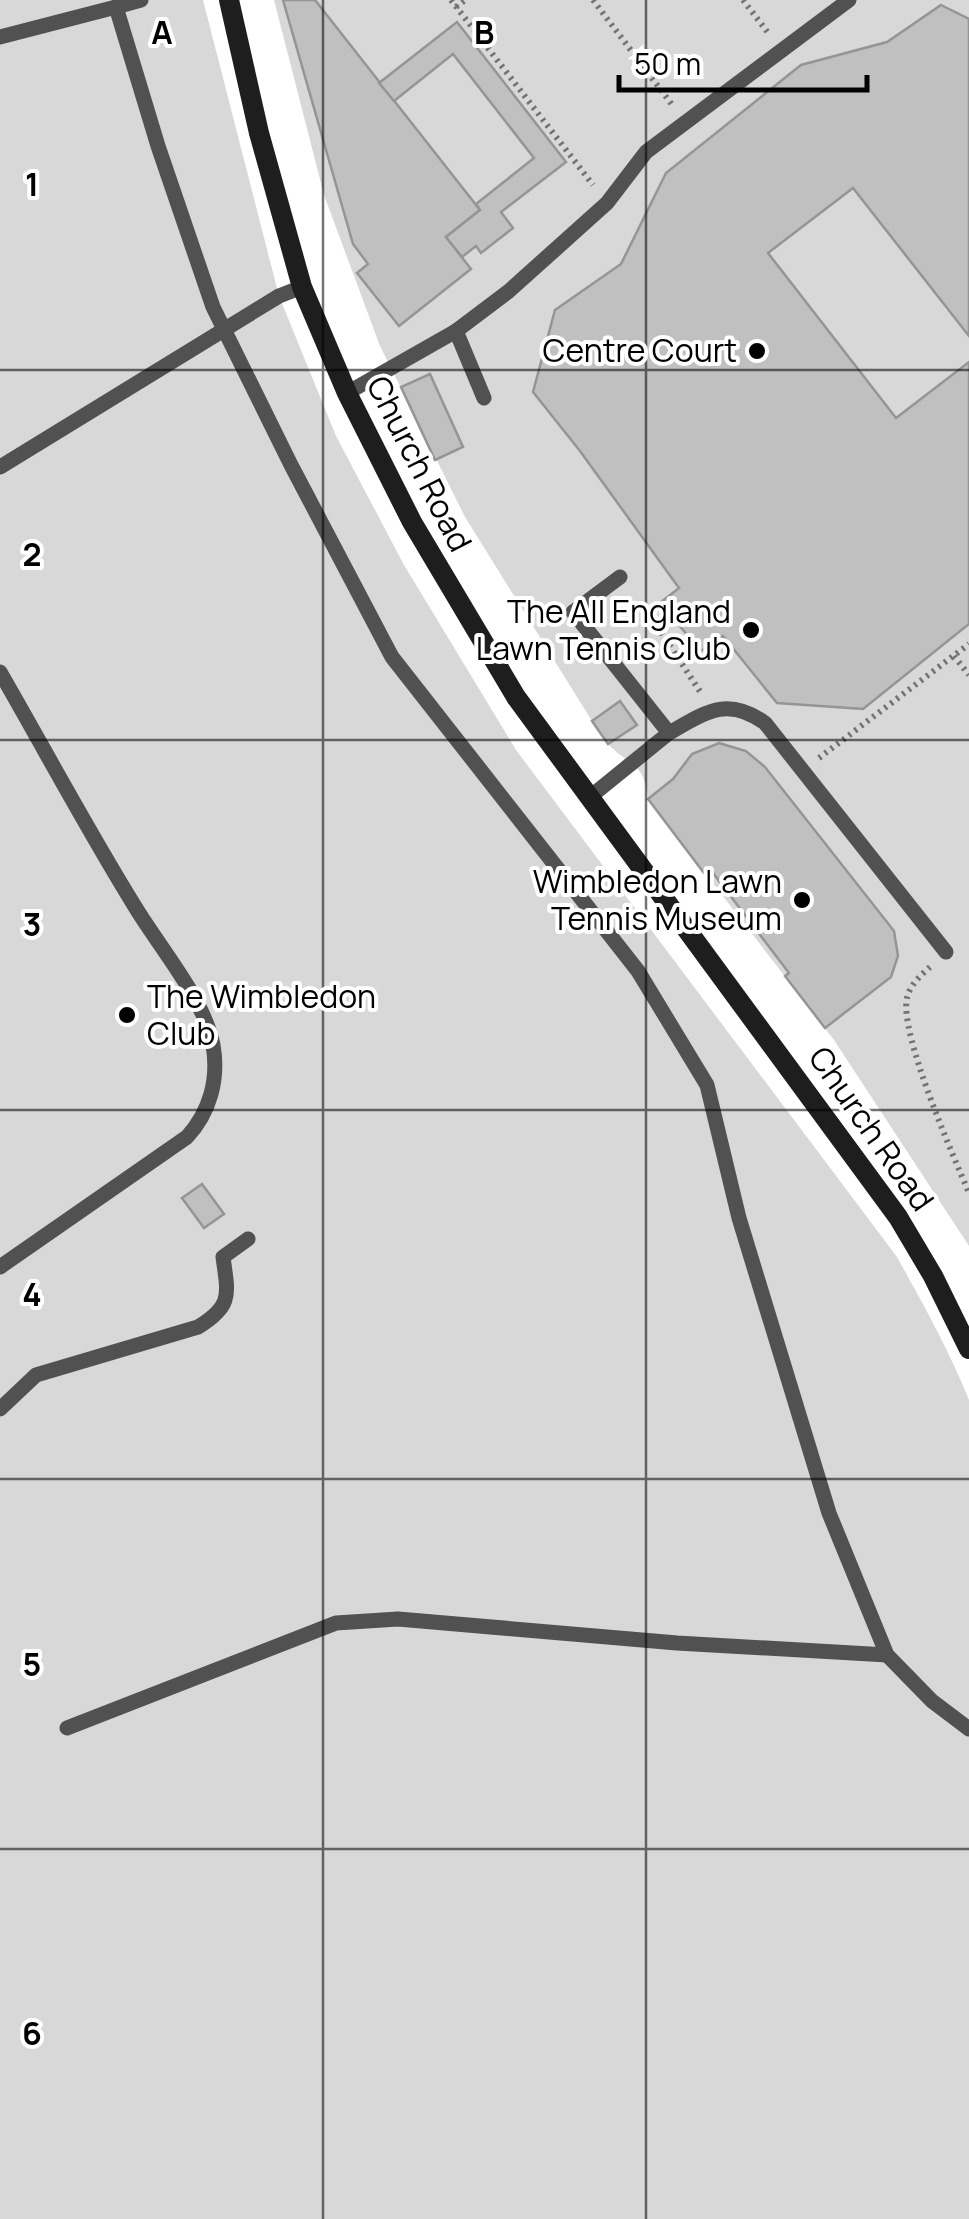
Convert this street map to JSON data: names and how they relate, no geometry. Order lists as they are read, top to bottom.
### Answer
{
  "streets": {
    "street": ["Church Road"]
  },
  "places": [
    "Centre Court",
    "The All England Lawn Tennis Club",
    "Wimbledon Lawn Tennis Museum",
    "The Wimbledon Club"
  ],
  "scale_bar": "50 m",
  "grid": {
    "columns": ["A", "B"],
    "rows": [
      "1",
      "2",
      "3",
      "4",
      "5",
      "6"
    ]
  }
}
